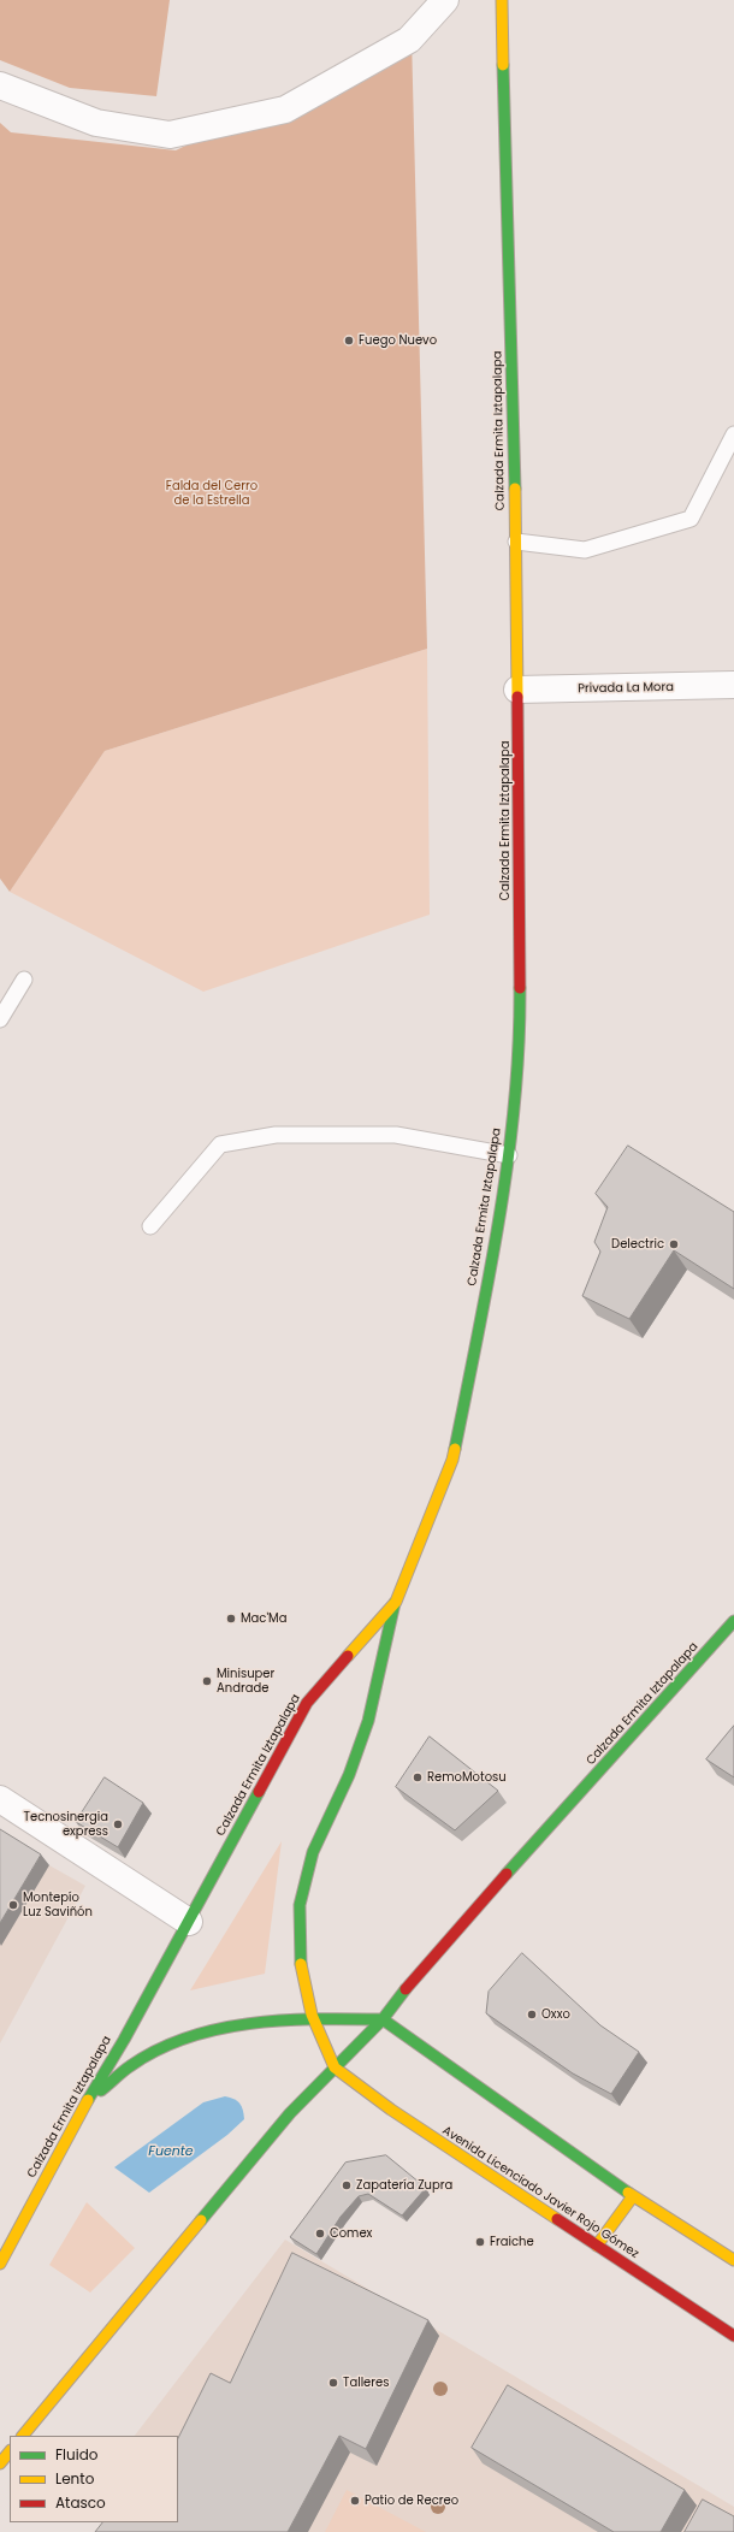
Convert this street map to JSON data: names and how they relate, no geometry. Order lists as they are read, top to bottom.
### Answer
{
  "streets": {
    "main road": ["Calzada Ermita Iztapalapa", "Avenida Licenciado Javier Rojo Gómez"],
    "street": ["Privada La Mora"]
  },
  "crossings": [
    ["Calzada Ermita Iztapalapa", "Privada La Mora"],
    ["Calzada Ermita Iztapalapa", "Avenida Licenciado Javier Rojo Gómez"]
  ],
  "water": ["Fuente"],
  "parks": ["Falda del Cerro de la Estrella"],
  "places": [
    "Fuego Nuevo",
    "Delectric",
    "Mac'Ma",
    "Minisuper Andrade",
    "RemoMotosu",
    "Tecnosinergia express",
    "Montepío Luz Saviñón",
    "Oxxo",
    "Zapatería Zupra",
    "Comex",
    "Fraiche",
    "Talleres",
    "Patio de Recreo"
  ],
  "legend": ["Fluido", "Lento", "Atasco"]
}
